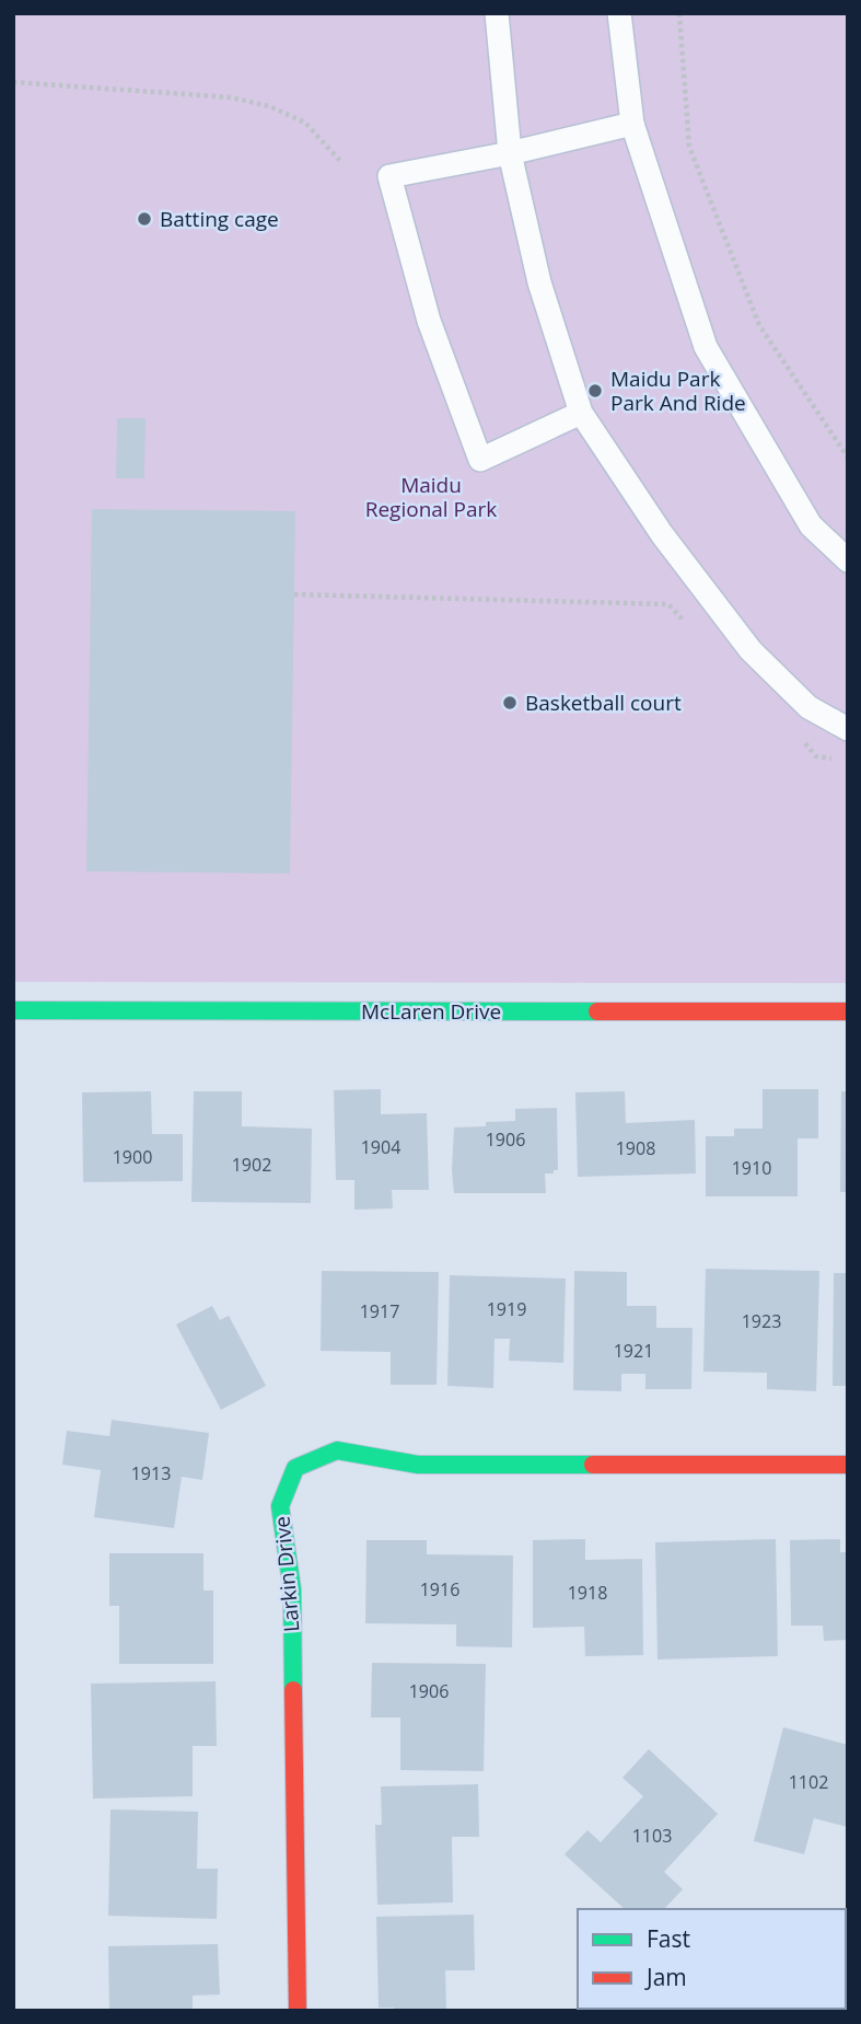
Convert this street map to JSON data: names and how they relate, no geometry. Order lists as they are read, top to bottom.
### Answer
{
  "streets": {
    "street": ["McLaren Drive", "Larkin Drive"]
  },
  "parks": ["Maidu Regional Park"],
  "places": ["Batting cage", "Maidu Park Park And Ride", "Basketball court"],
  "house_numbers": [
    "1906",
    "1904",
    "1908",
    "1900",
    "1902",
    "1910",
    "1919",
    "1917",
    "1923",
    "1921",
    "1913",
    "1916",
    "1918",
    "1906",
    "1102",
    "1103"
  ],
  "legend": ["Fast", "Jam"]
}
